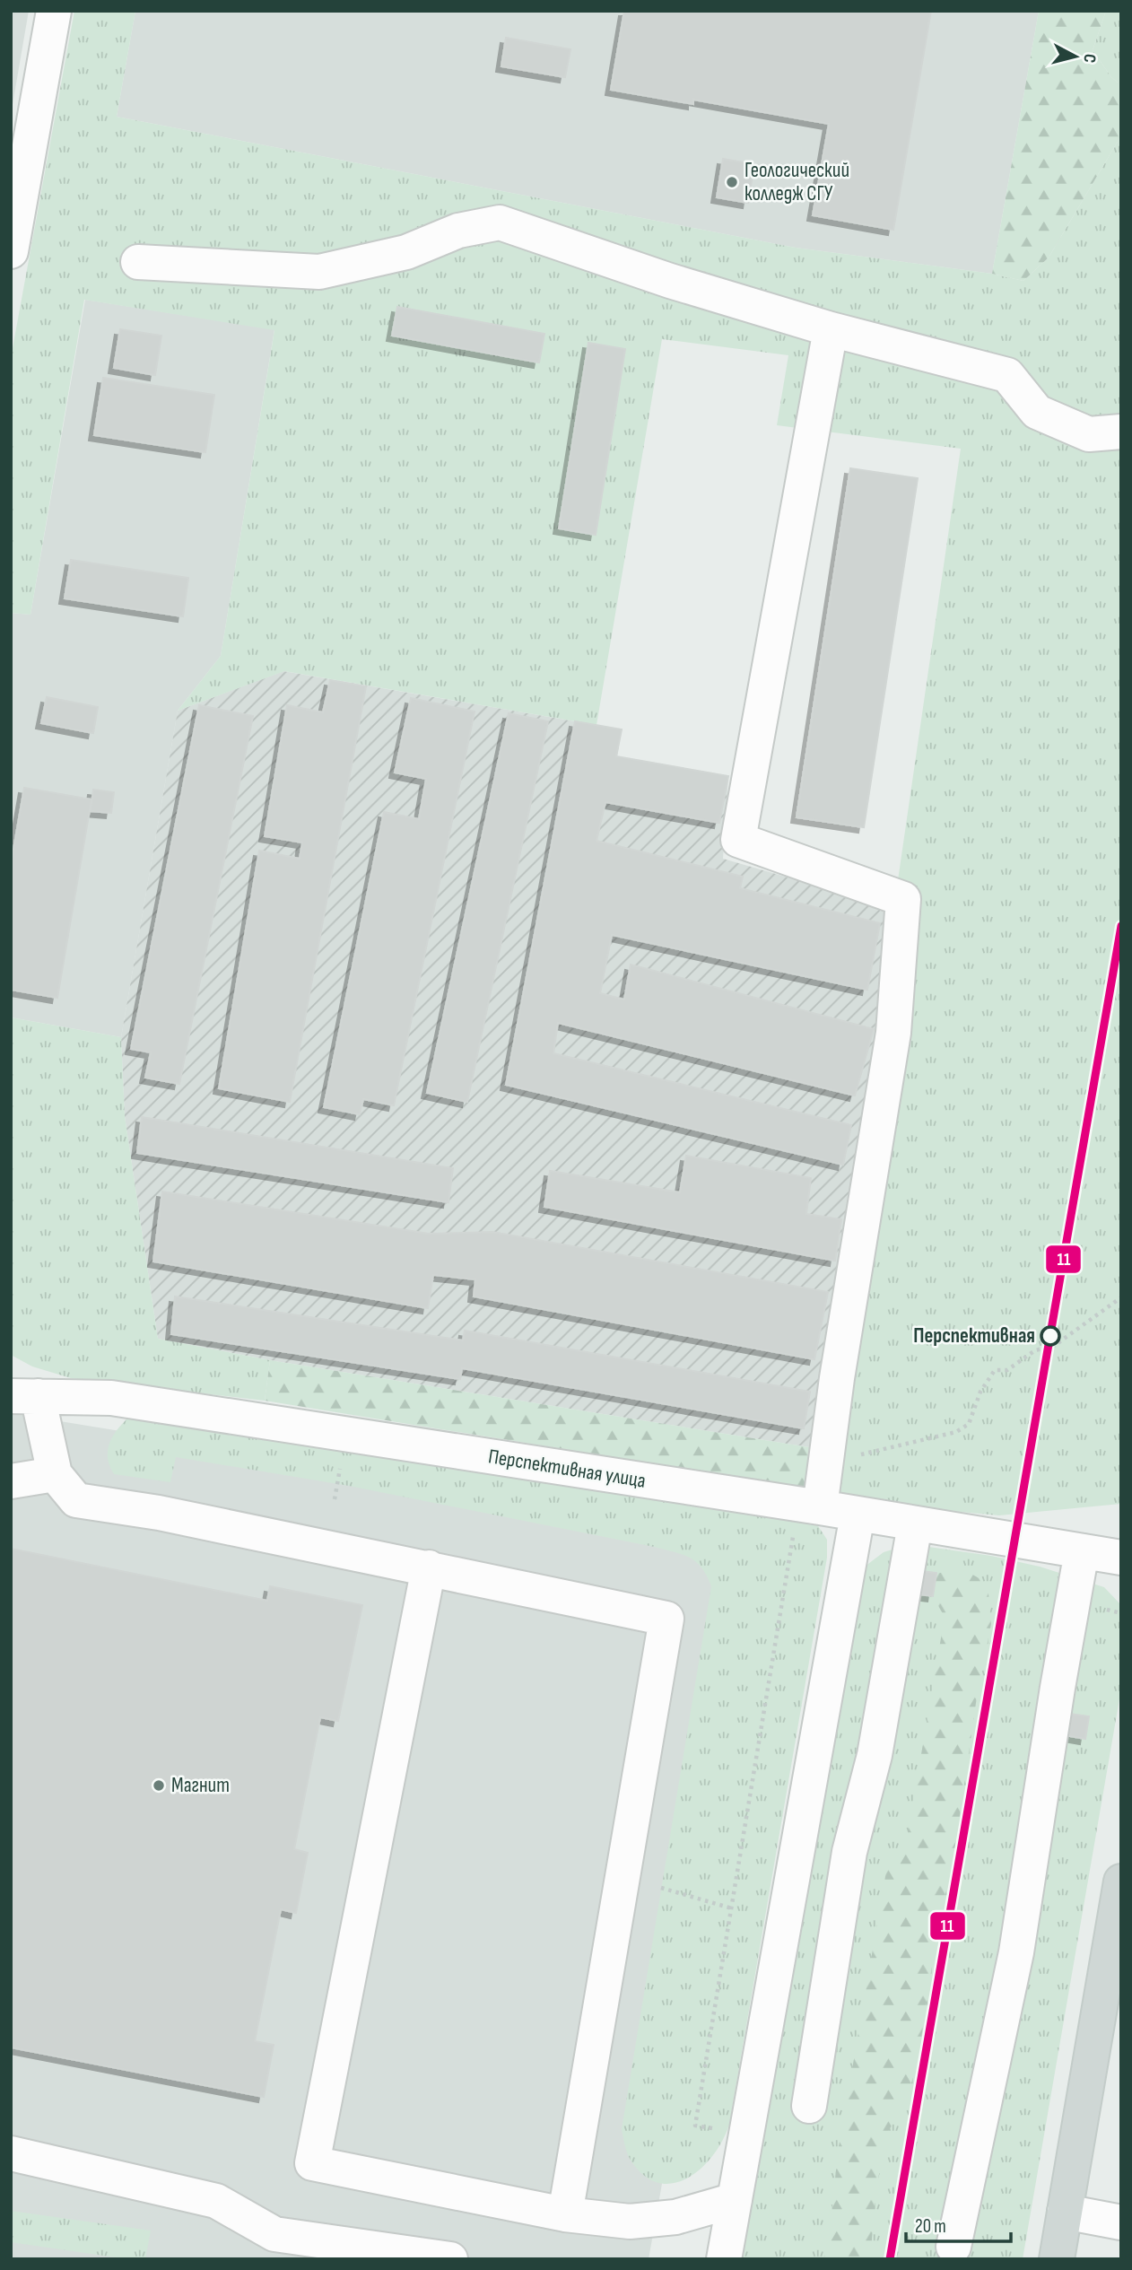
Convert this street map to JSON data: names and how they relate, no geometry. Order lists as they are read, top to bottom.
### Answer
{
  "streets": {
    "street": ["Перспективная улица"]
  },
  "places": ["Геологический колледж СГУ", "Перспективная", "Магнит"],
  "lines": ["transit line 11"],
  "scale_bar": "20 m",
  "north": "right"
}
